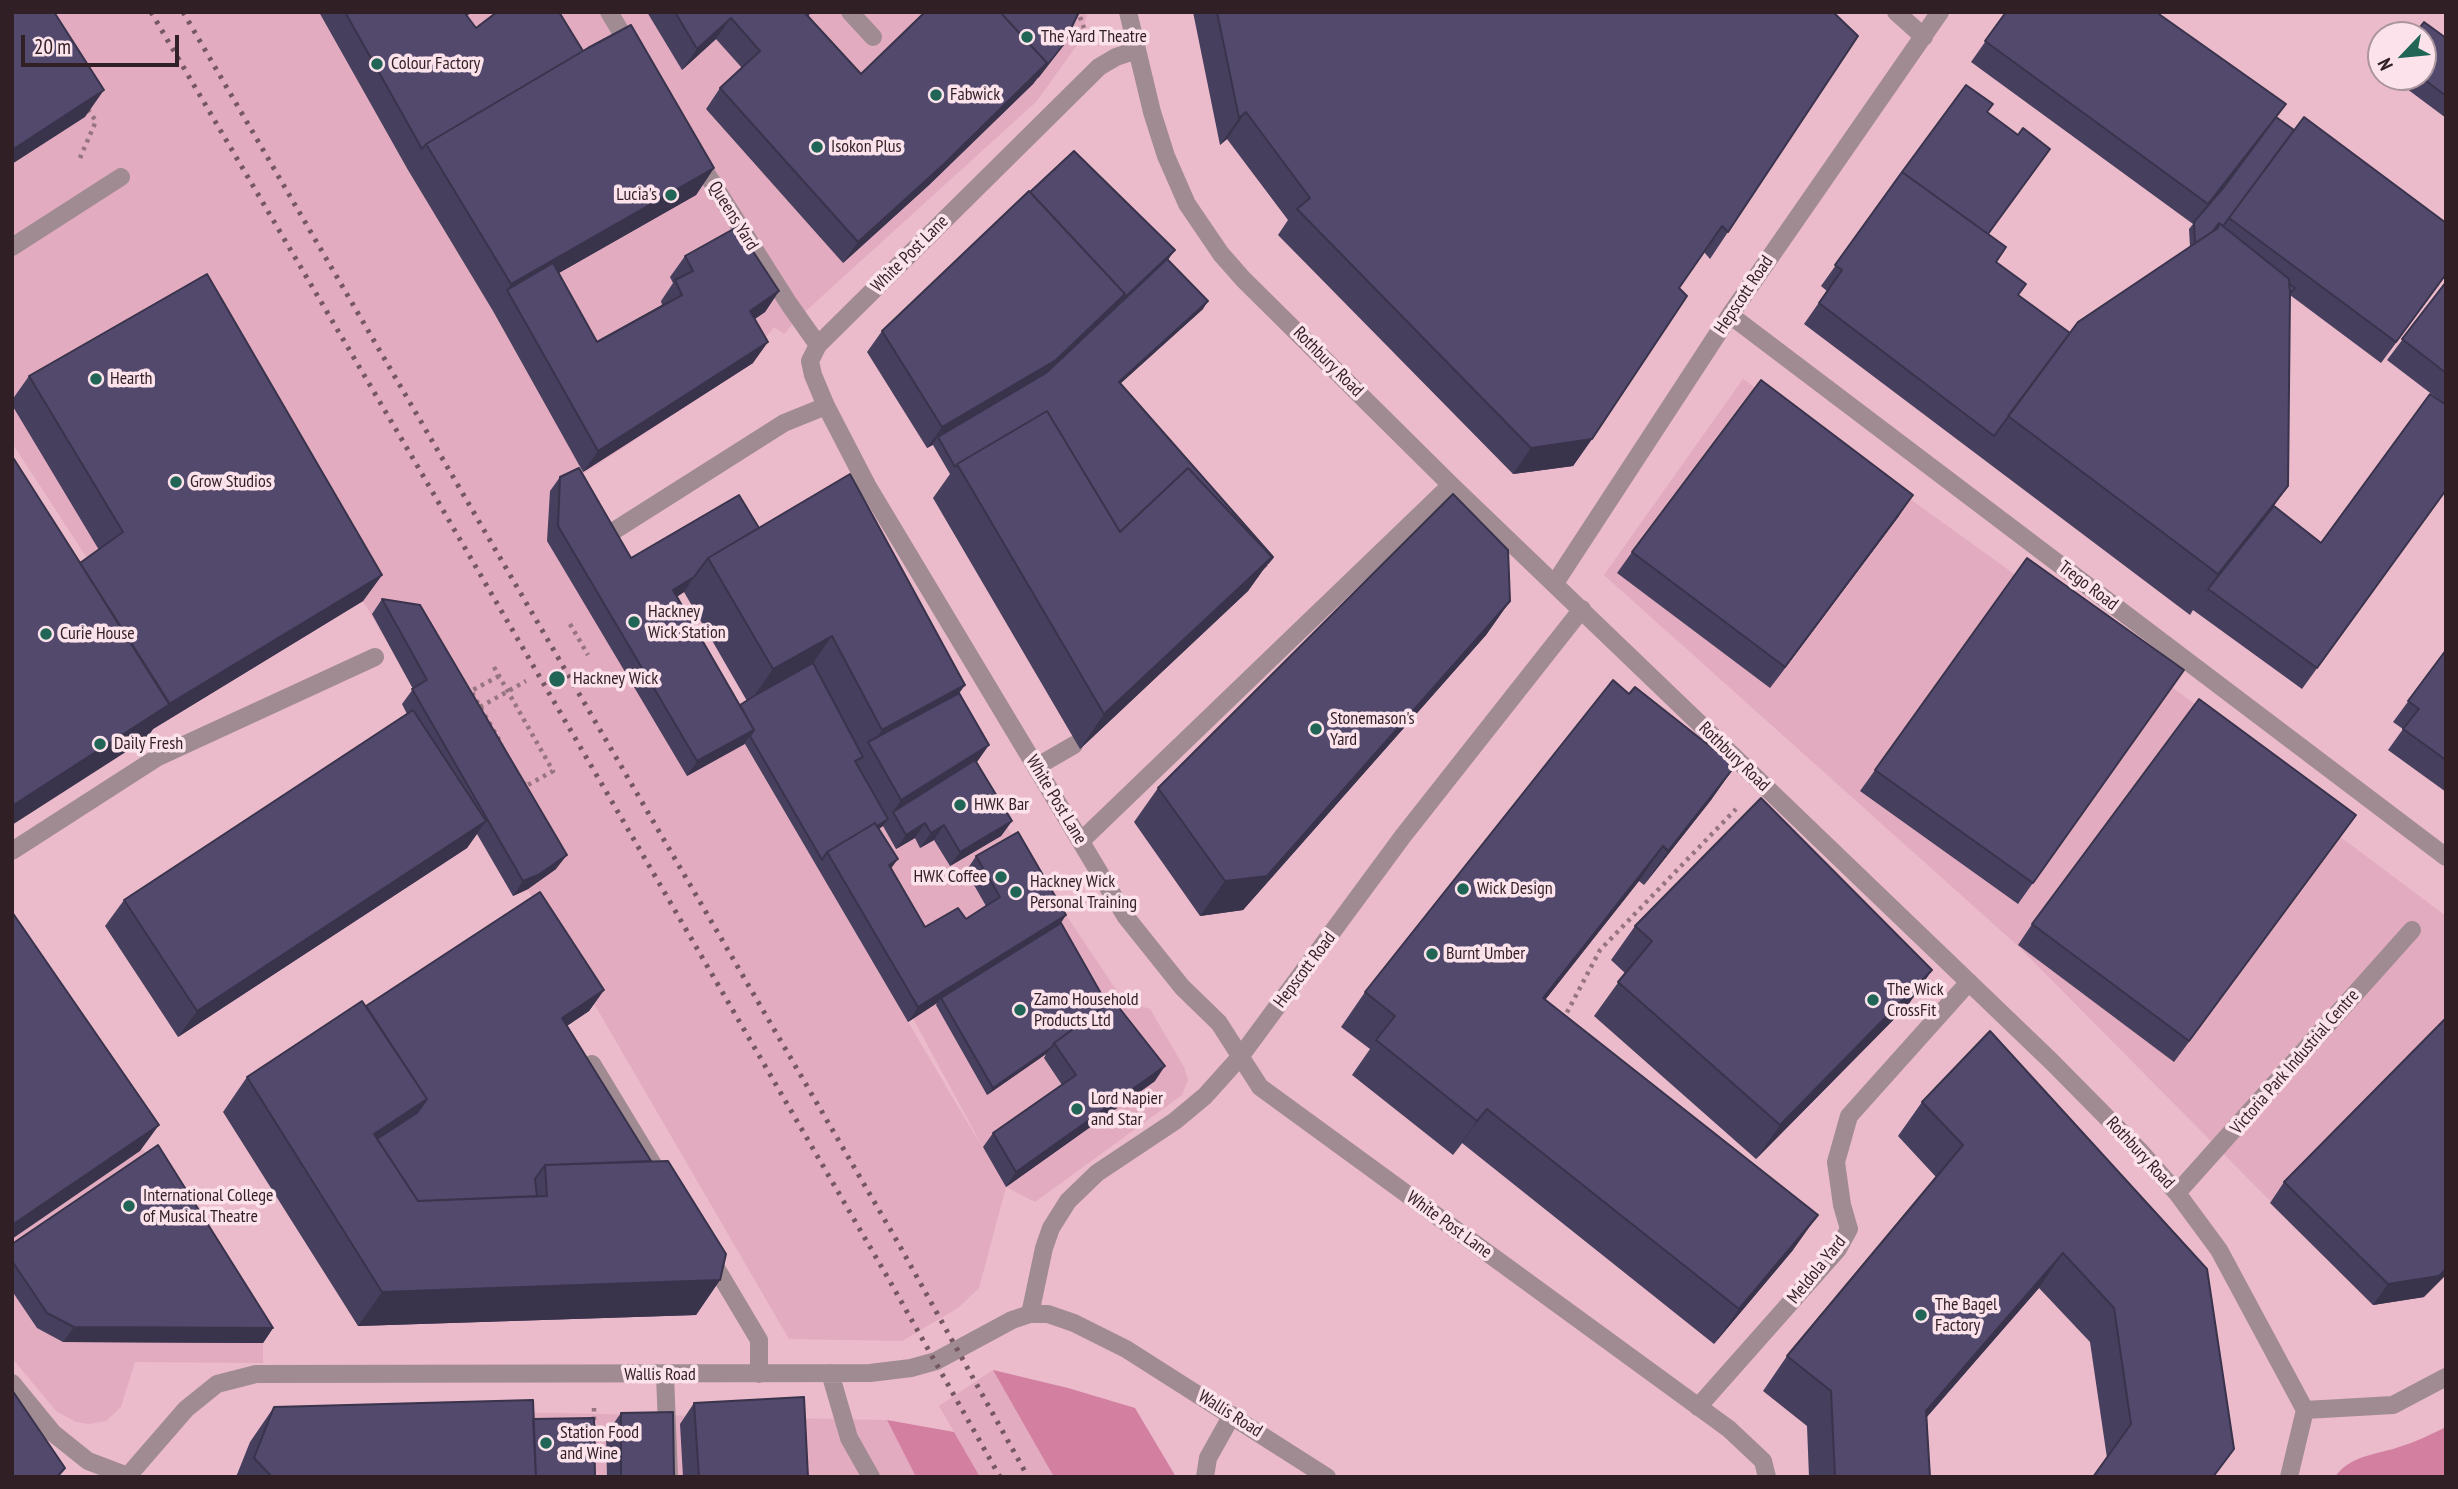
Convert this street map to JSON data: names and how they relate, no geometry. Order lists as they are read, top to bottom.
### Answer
{
  "streets": {
    "street": [
      "Queens Yard",
      "White Post Lane",
      "Hepscott Road",
      "Rothbury Road",
      "Trego Road",
      "Victoria Park Industrial Centre",
      "Meldola Yard",
      "Wallis Road"
    ]
  },
  "crossings": [
    ["Queens Yard", "White Post Lane"],
    ["White Post Lane", "Hepscott Road"],
    ["White Post Lane", "Rothbury Road"],
    ["White Post Lane", "Meldola Yard"],
    ["Hepscott Road", "Rothbury Road"],
    ["Hepscott Road", "Trego Road"],
    ["Hepscott Road", "Wallis Road"],
    ["Rothbury Road", "Victoria Park Industrial Centre"],
    ["Rothbury Road", "Meldola Yard"]
  ],
  "places": [
    "The Yard Theatre",
    "Colour Factory",
    "Fabwick",
    "Isokon Plus",
    "Lucia's",
    "Hearth",
    "Grow Studios",
    "Hackney Wick Station",
    "Curie House",
    "Hackney Wick",
    "Stonemason's Yard",
    "Daily Fresh",
    "HWK Bar",
    "HWK Coffee",
    "Wick Design",
    "Hackney Wick Personal Training",
    "Burnt Umber",
    "The Wick CrossFit",
    "Zamo Household Products Ltd",
    "Lord Napier and Star",
    "International College of Musical Theatre",
    "The Bagel Factory",
    "Station Food and Wine"
  ],
  "scale_bar": "20 m",
  "north": "bottom left"
}
